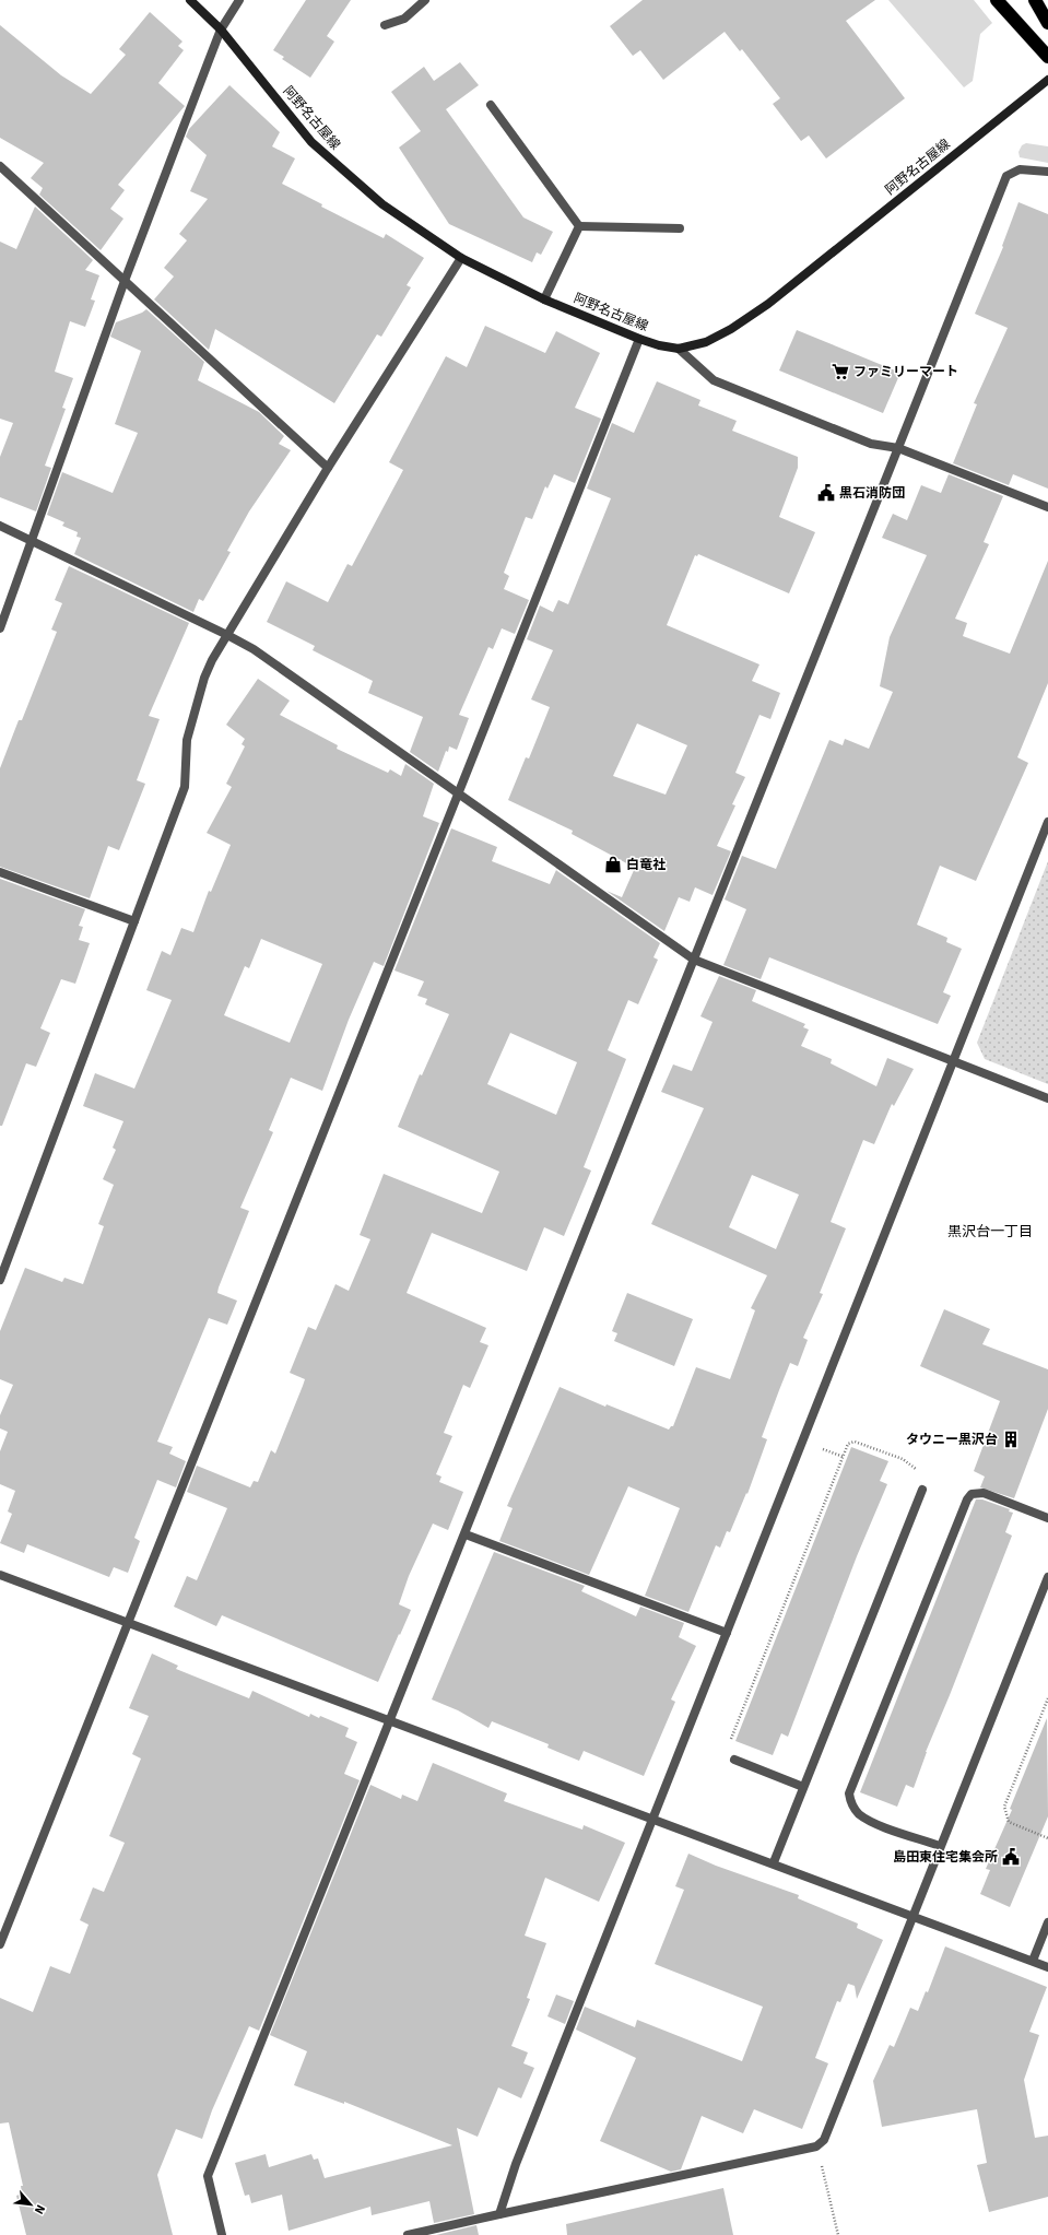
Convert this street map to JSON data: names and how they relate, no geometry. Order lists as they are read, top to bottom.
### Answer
{
  "streets": {
    "main road": ["阿野名古屋線"]
  },
  "districts": ["黒沢台一丁目"],
  "places": {
    "supermarket": ["ファミリーマート"],
    "public building": ["黒石消防団", "島田東住宅集会所"],
    "shop": ["白竜社"],
    "building": ["タウニー黒沢台"]
  },
  "north": "bottom right"
}
